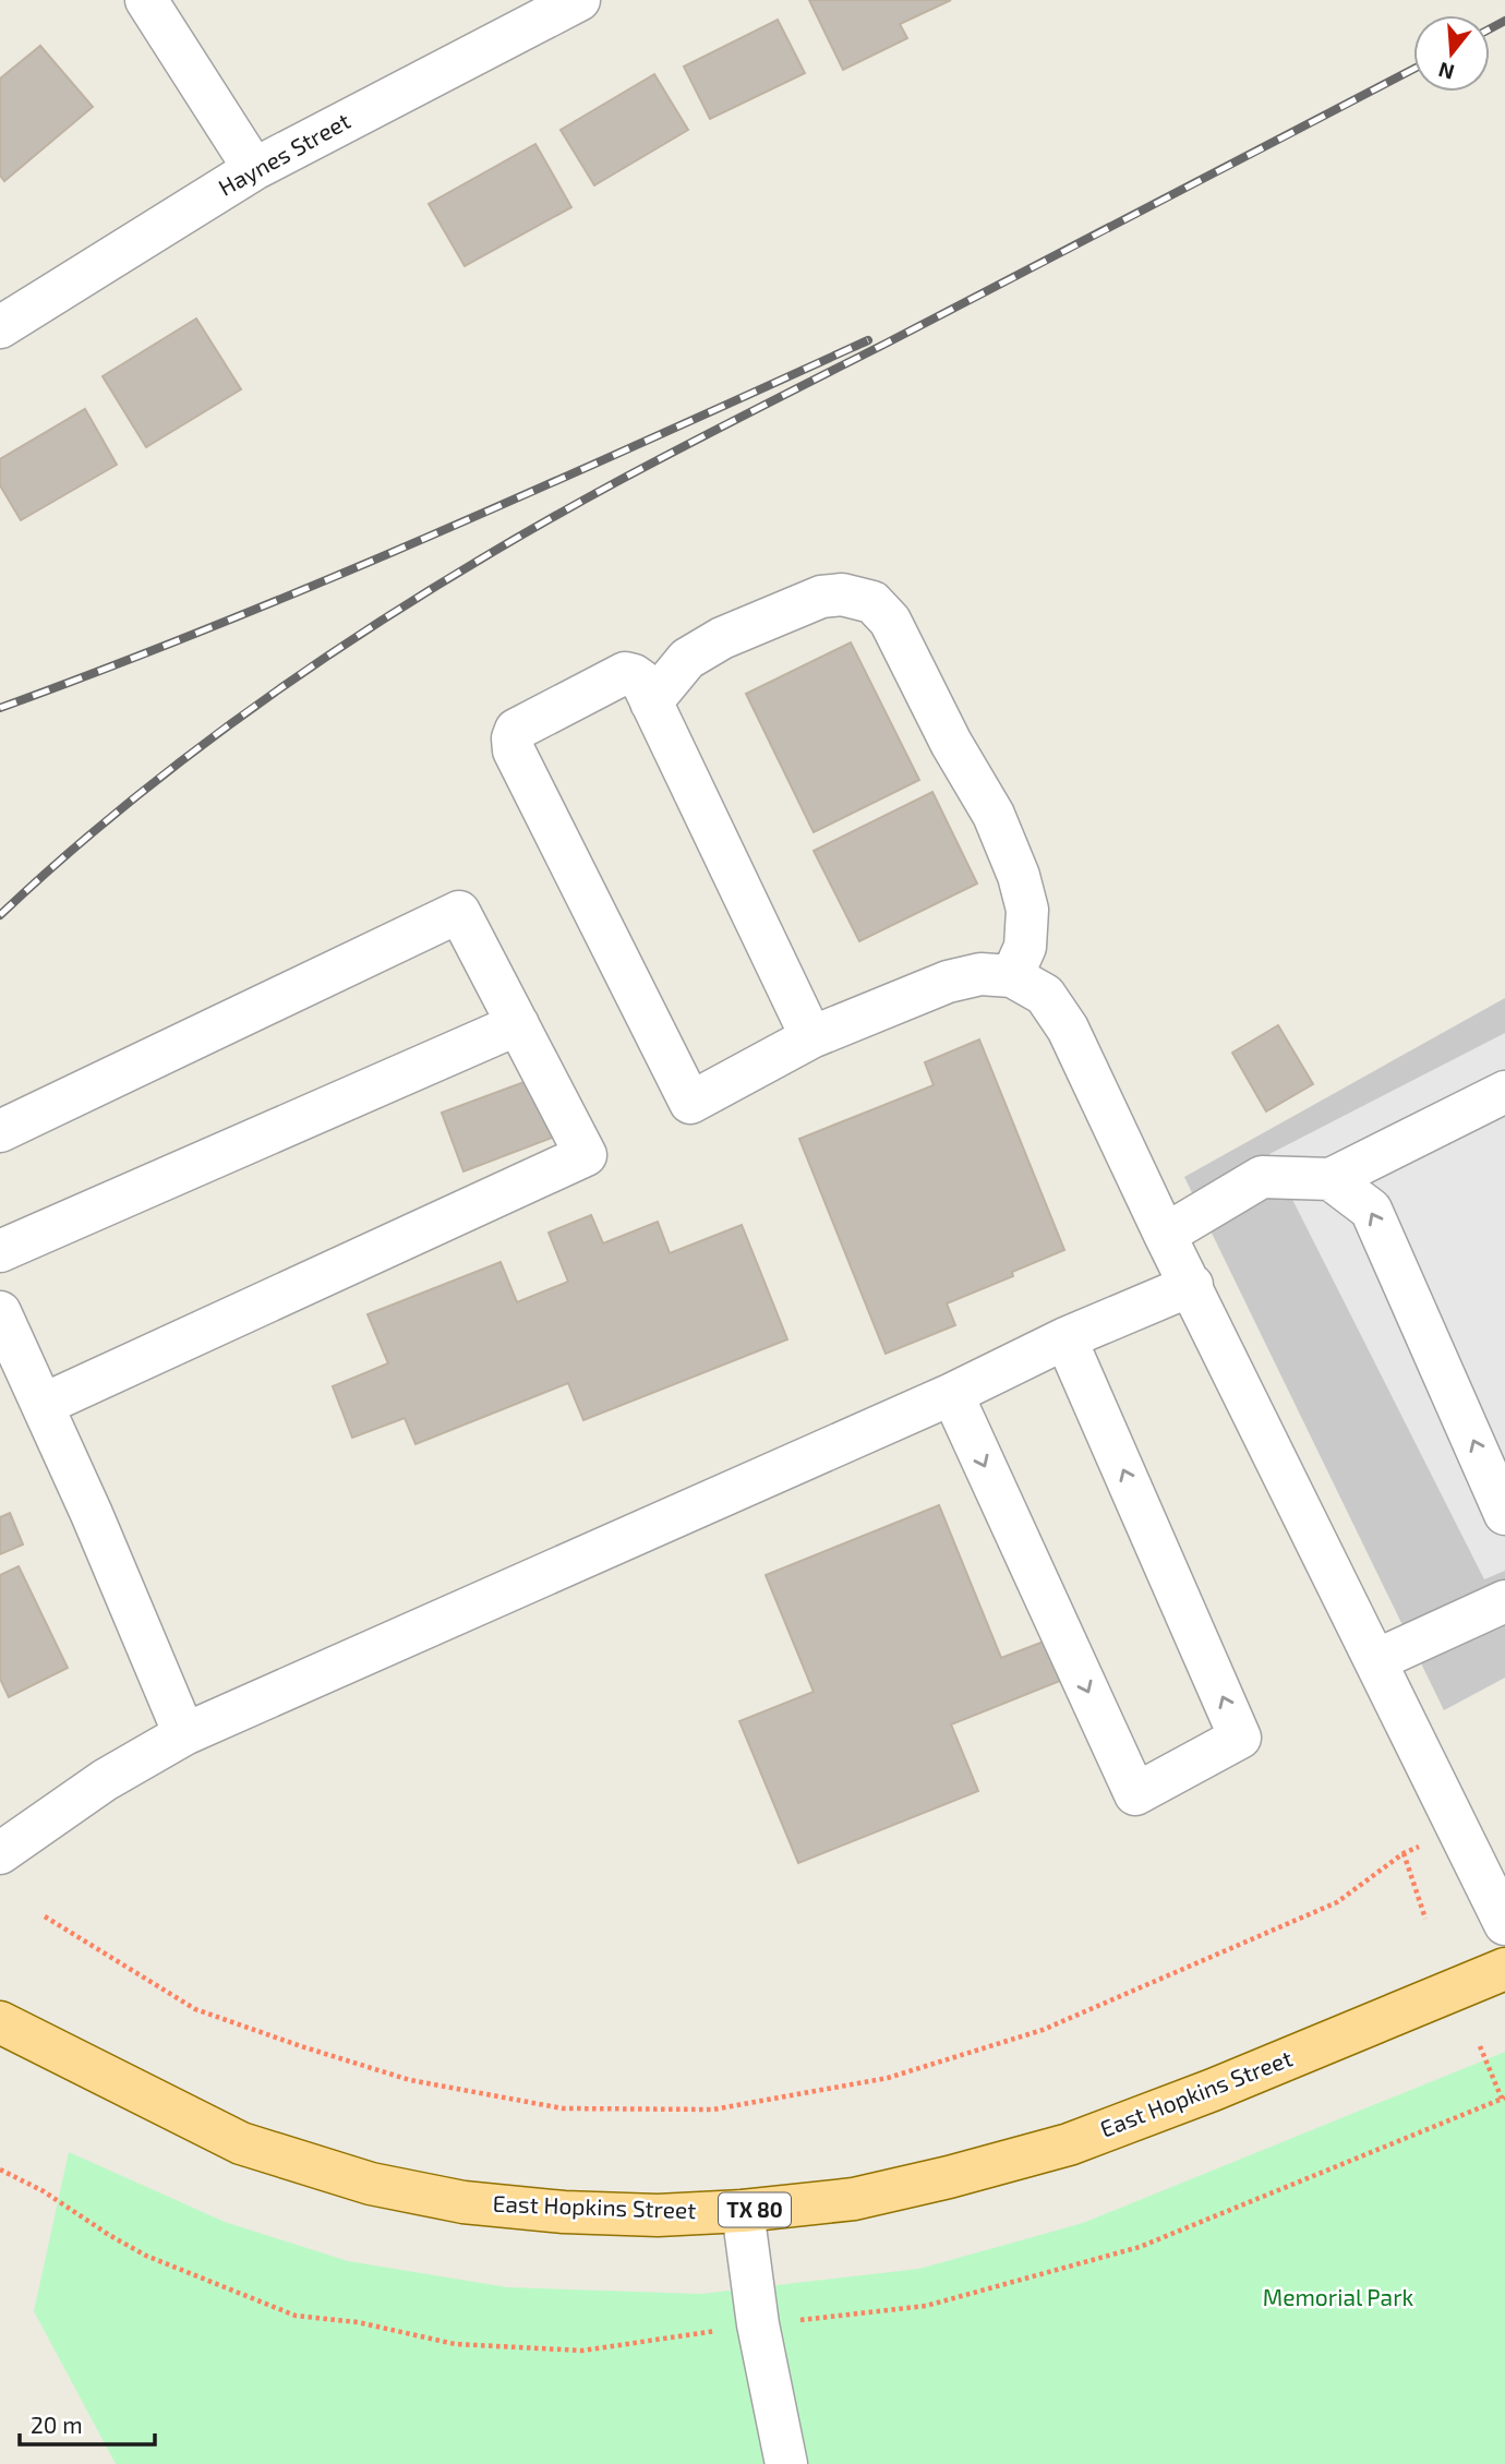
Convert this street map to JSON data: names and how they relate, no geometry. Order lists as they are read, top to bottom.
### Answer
{
  "streets": {
    "main road": ["East Hopkins Street", "TX 80"],
    "street": ["Haynes Street"]
  },
  "parks": ["Memorial Park"],
  "scale_bar": "20 m",
  "north": "bottom"
}
